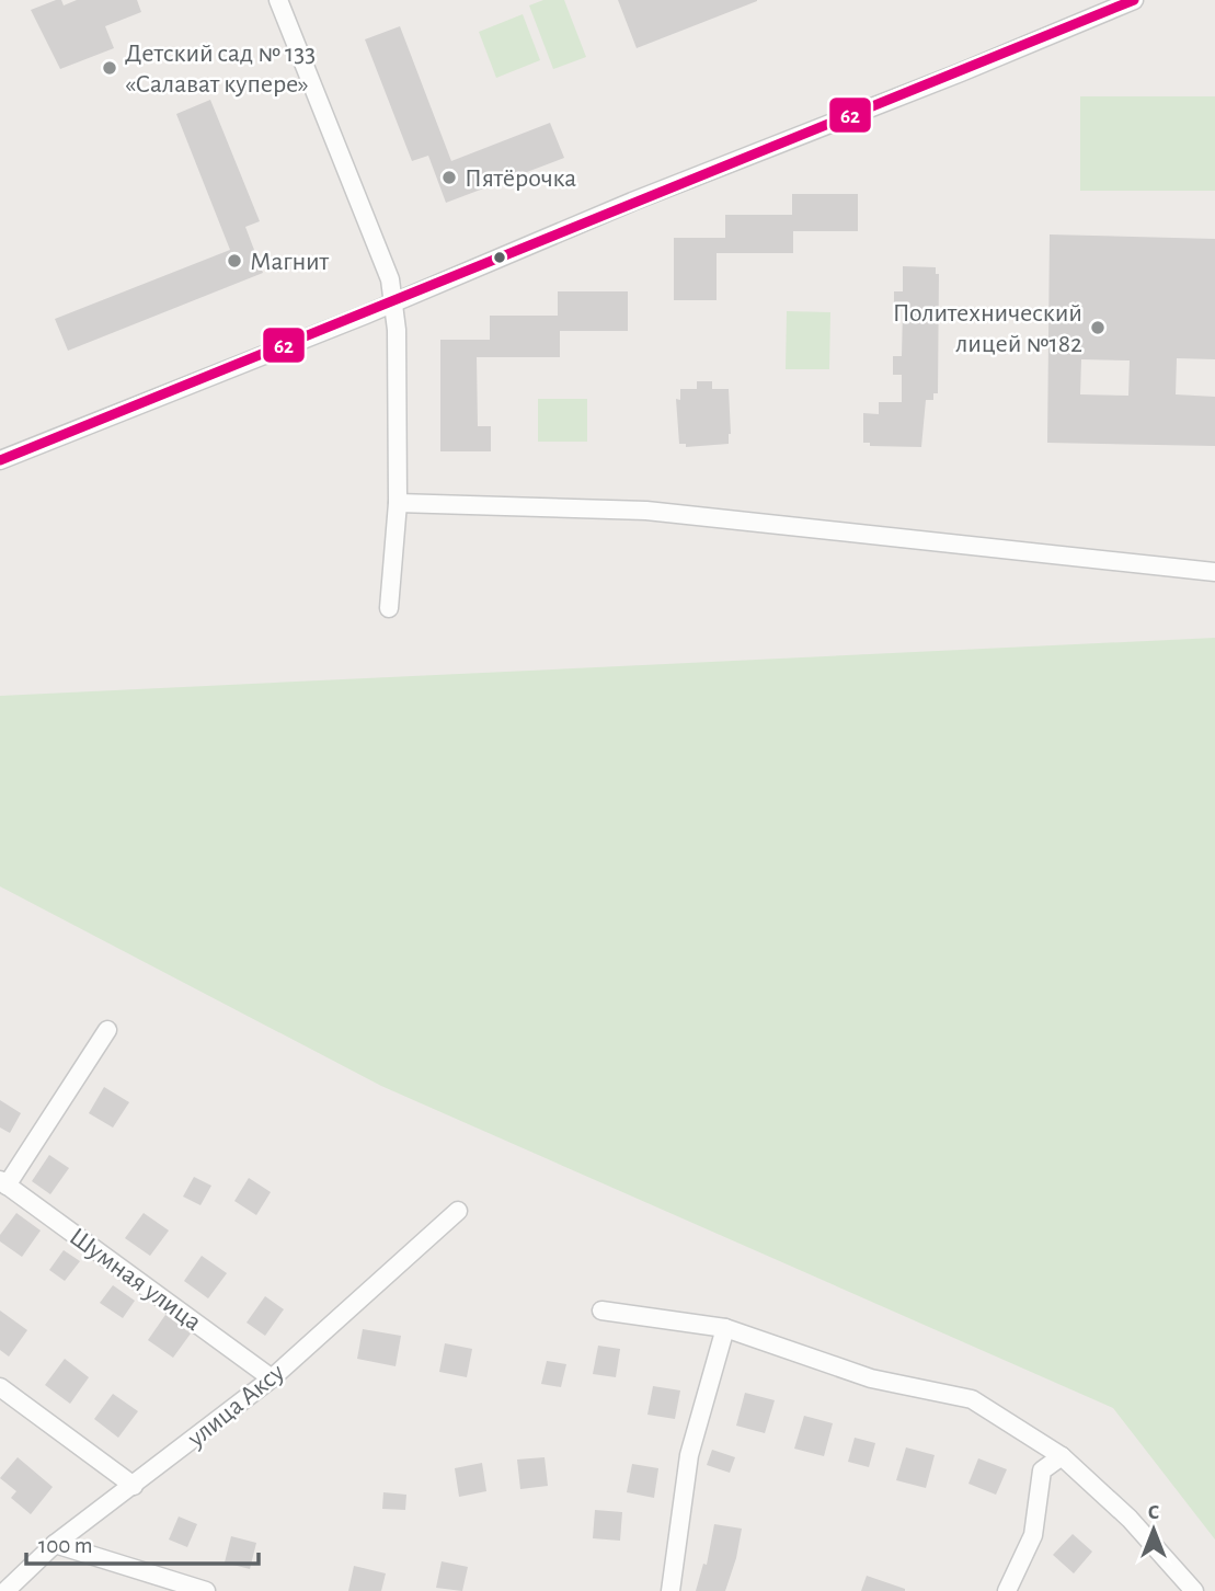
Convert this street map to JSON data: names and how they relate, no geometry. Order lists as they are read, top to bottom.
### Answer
{
  "streets": {
    "street": ["Шумная улица", "улица Аксу"]
  },
  "crossings": [
    ["Шумная улица", "улица Аксу"]
  ],
  "places": [
    "Детский сад № 133 «Салават купере»",
    "Пятёрочка",
    "Магнит",
    "Политехнический лицей №182"
  ],
  "lines": ["transit line 62"],
  "scale_bar": "100 m",
  "north": "top"
}
